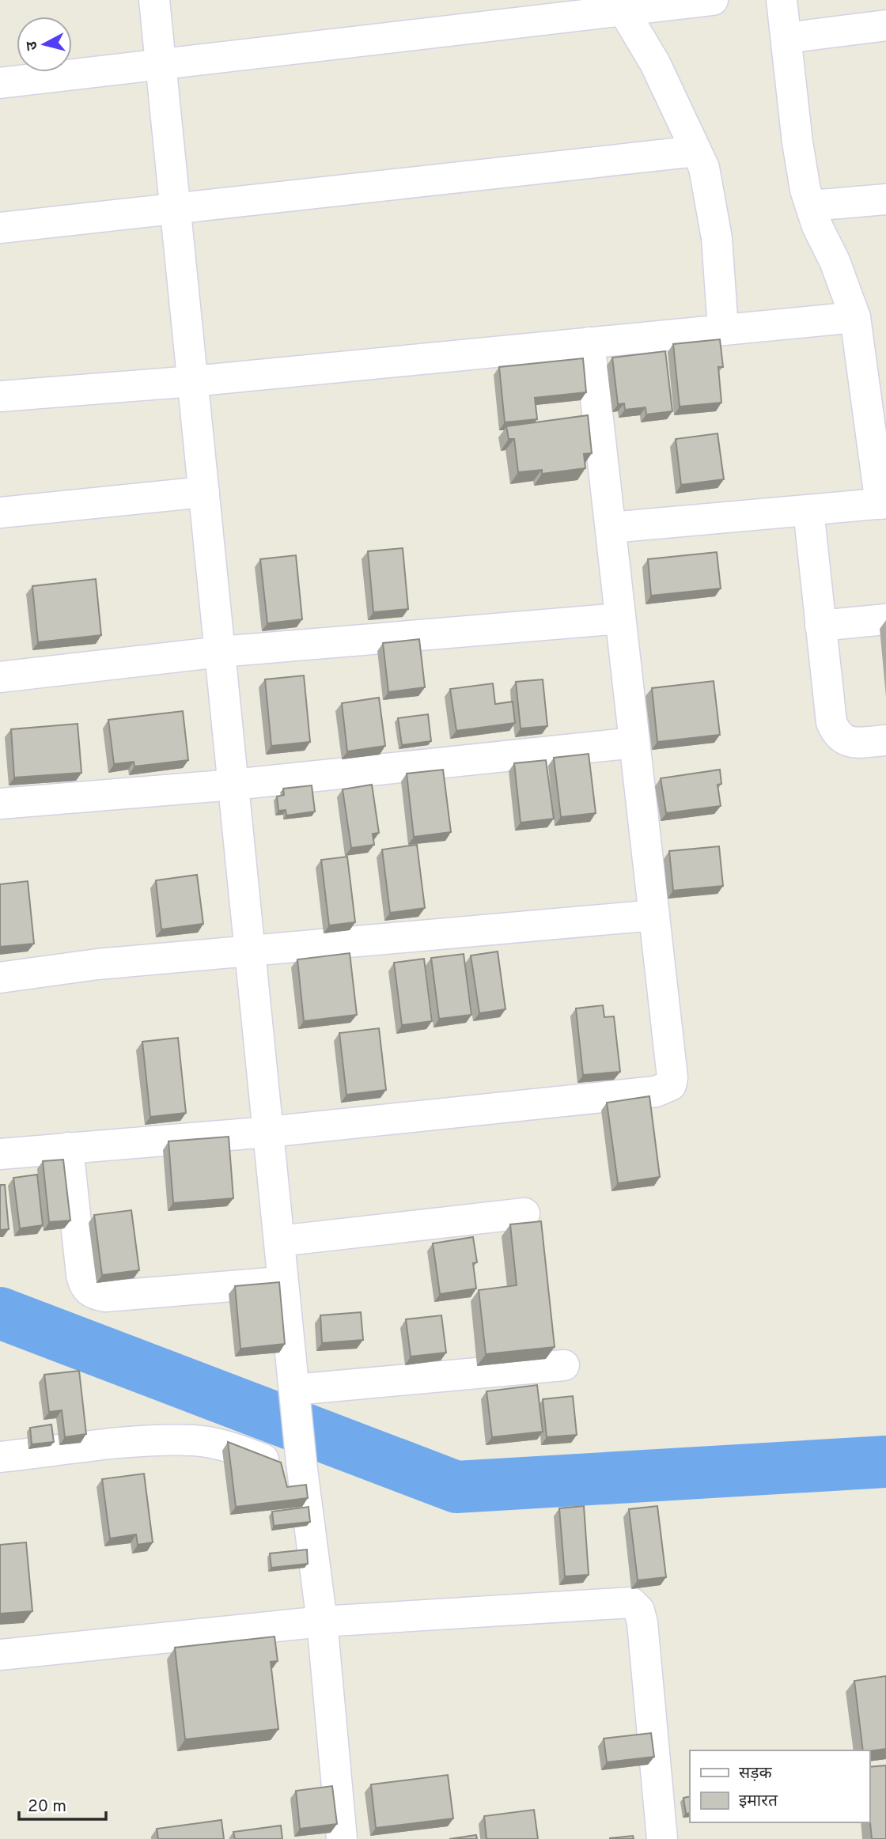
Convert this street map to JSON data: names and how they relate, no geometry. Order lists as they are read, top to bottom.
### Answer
{
  "legend": ["सड़क", "इमारत"],
  "scale_bar": "20 m",
  "north": "left"
}
